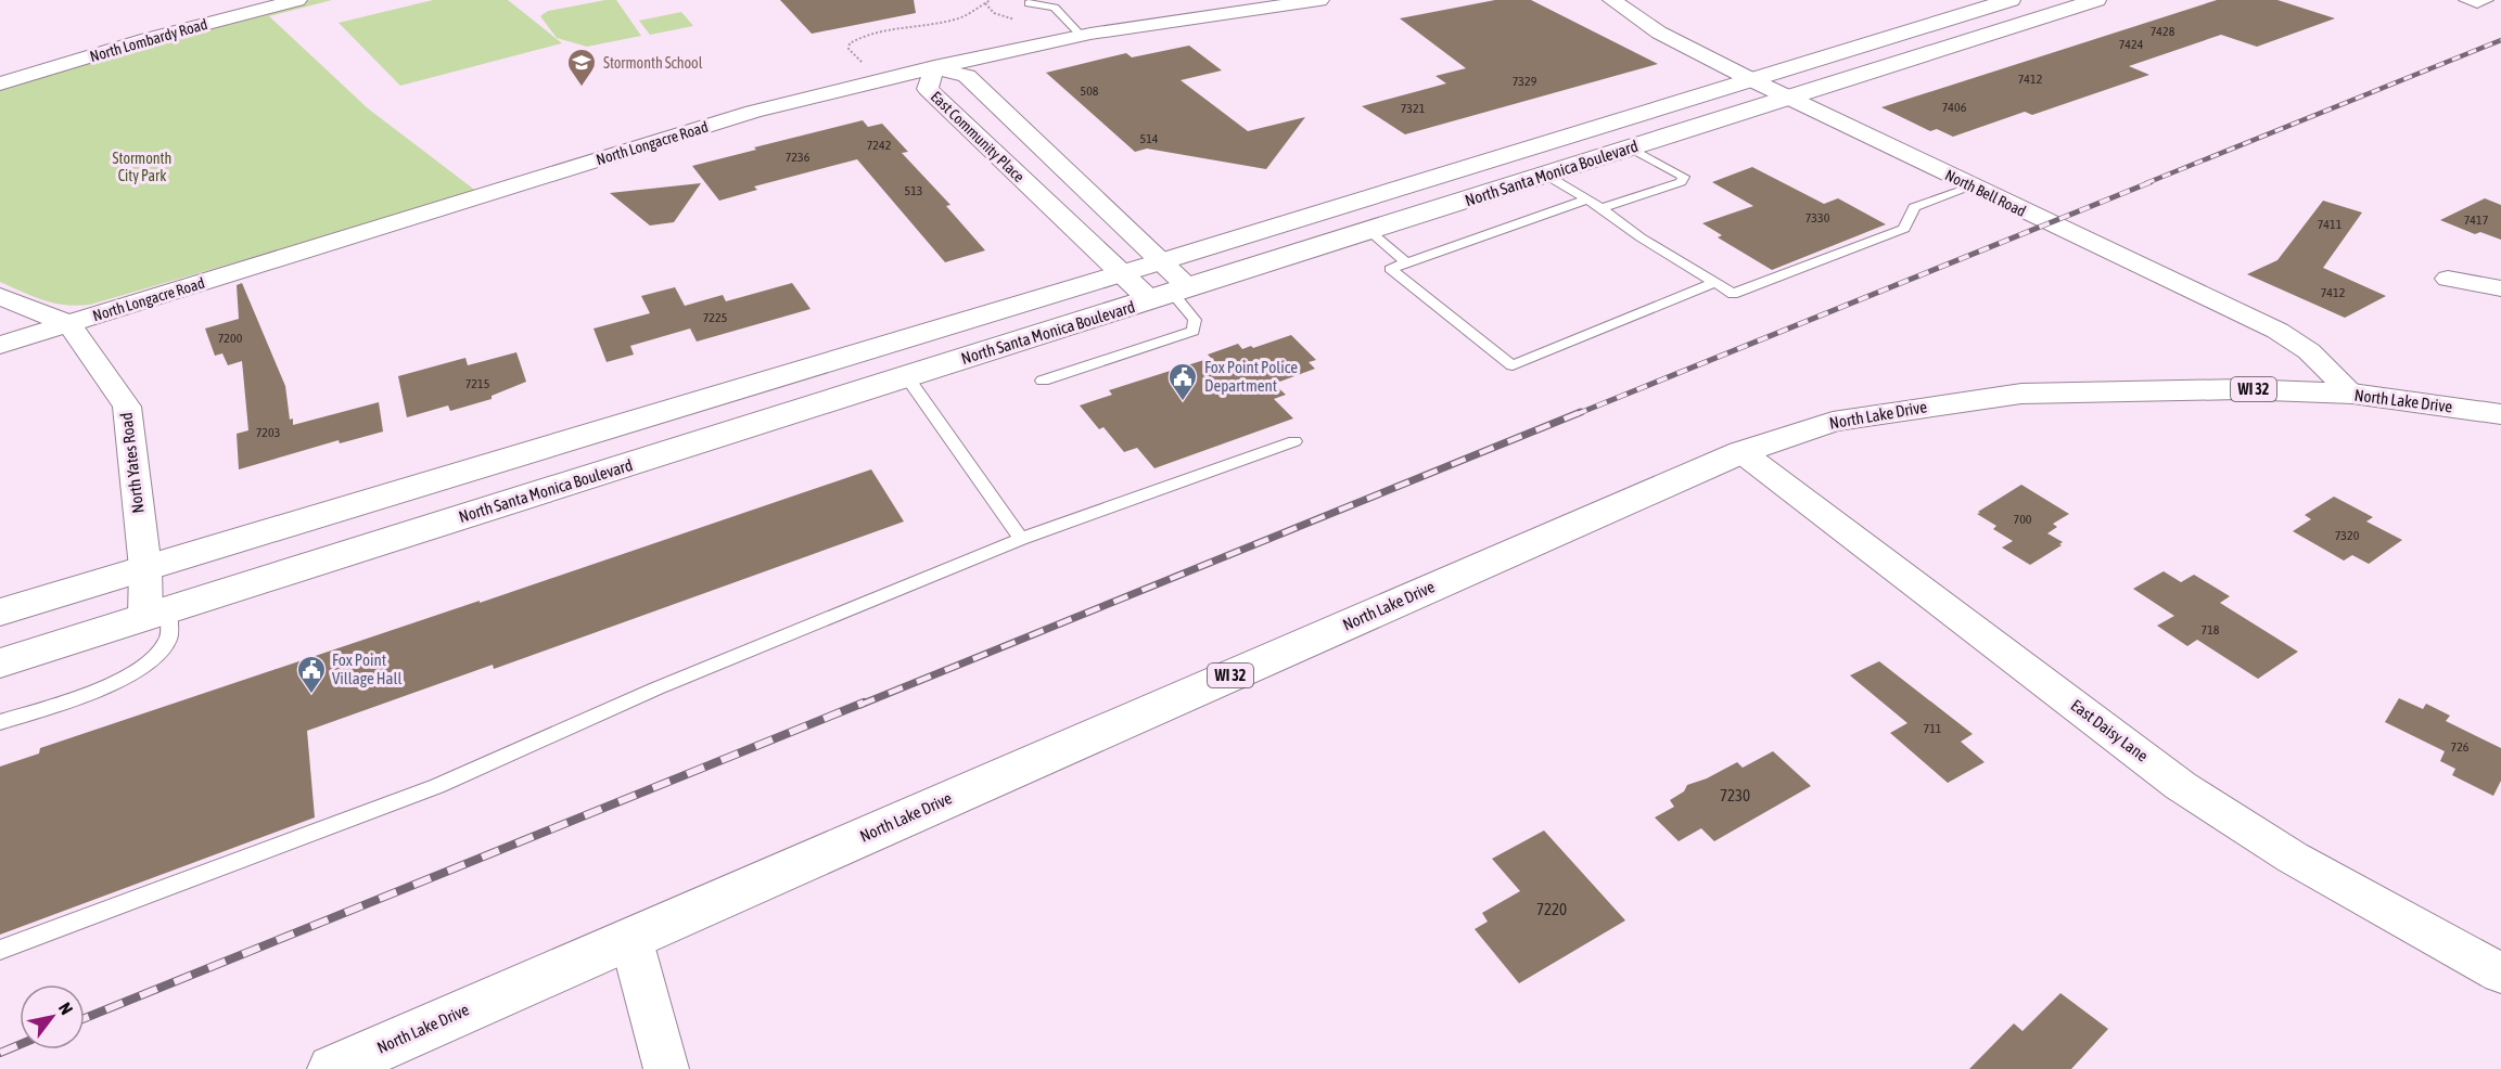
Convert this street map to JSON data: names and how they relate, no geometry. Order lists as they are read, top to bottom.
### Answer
{
  "streets": {
    "street": [
      "North Lombardy Road",
      "East Community Place",
      "North Longacre Road",
      "North Santa Monica Boulevard",
      "North Bell Road",
      "WI 32",
      "North Lake Drive",
      "North Yates Road",
      "East Daisy Lane"
    ]
  },
  "crossings": [
    ["East Community Place", "North Longacre Road"],
    ["East Community Place", "North Santa Monica Boulevard"],
    ["North Longacre Road", "North Yates Road"],
    ["North Santa Monica Boulevard", "North Bell Road"],
    ["North Santa Monica Boulevard", "North Yates Road"],
    ["North Bell Road", "North Lake Drive"],
    ["North Lake Drive", "East Daisy Lane"]
  ],
  "parks": ["Stormonth City Park"],
  "places": {
    "school or university": ["Stormonth School"],
    "public building": ["Fox Point Police Department", "Fox Point Village Hall"]
  },
  "house_numbers": [
    "7428",
    "7424",
    "7412",
    "7329",
    "508",
    "7406",
    "7321",
    "514",
    "7242",
    "7236",
    "513",
    "7330",
    "7417",
    "7411",
    "7412",
    "7225",
    "7200",
    "7215",
    "7203",
    "700",
    "7320",
    "718",
    "711",
    "726",
    "7230",
    "7220"
  ],
  "north": "top right"
}
